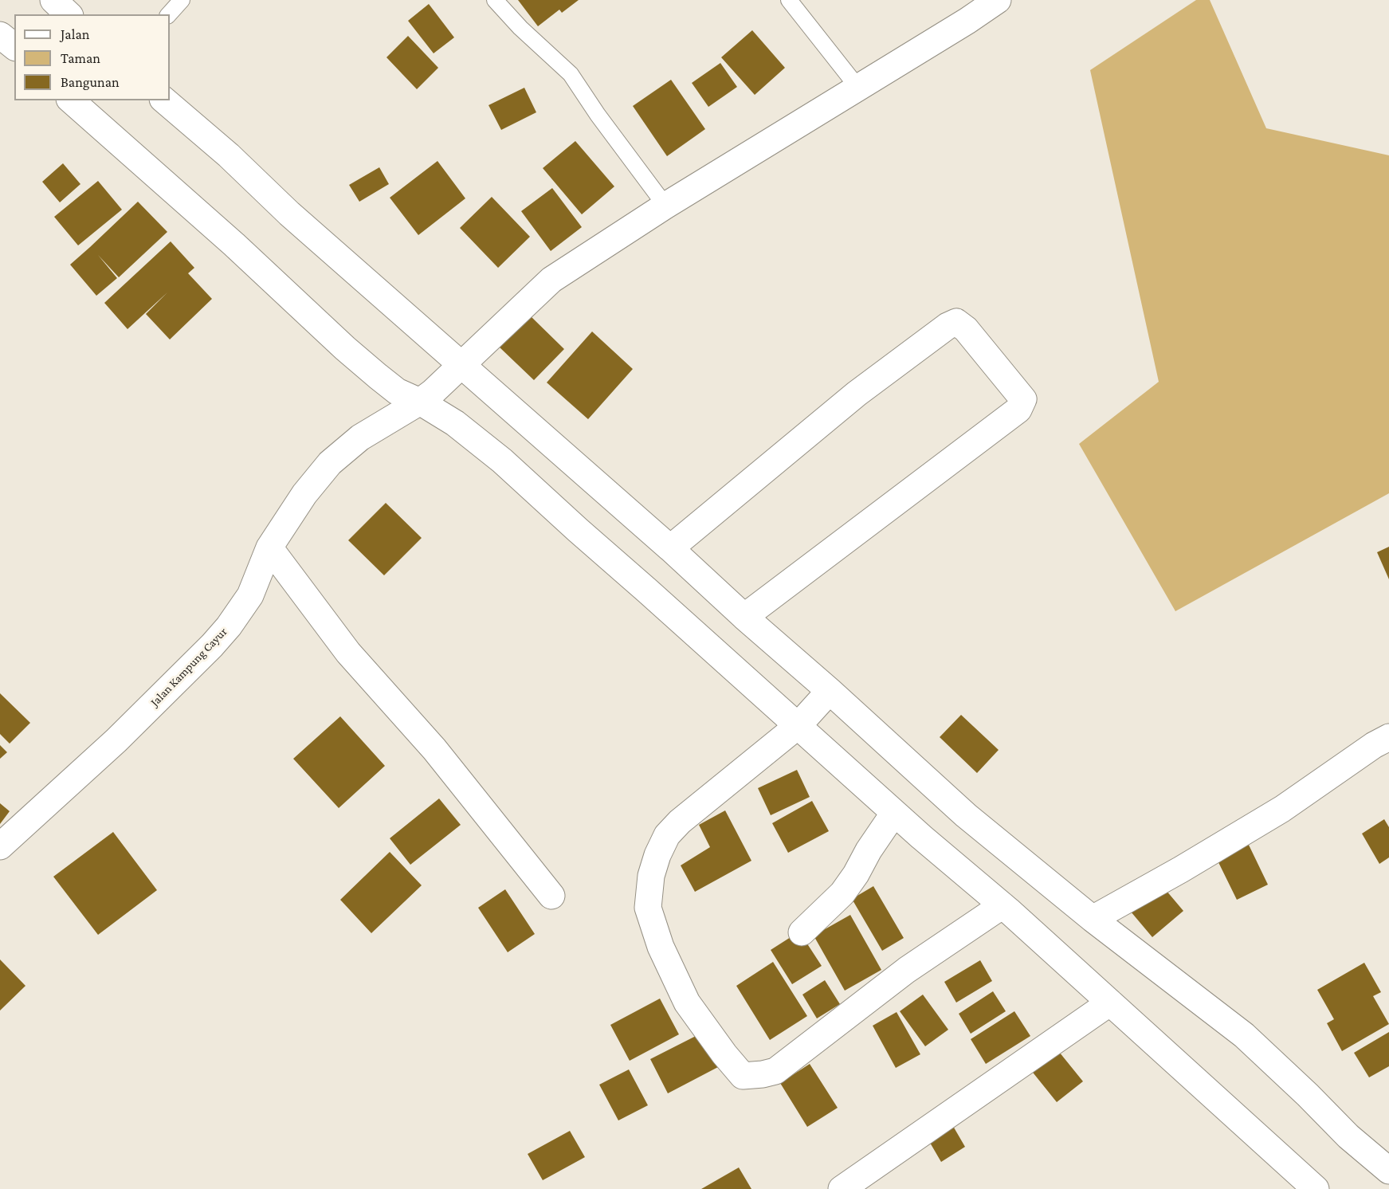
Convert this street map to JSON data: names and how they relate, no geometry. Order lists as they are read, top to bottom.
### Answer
{
  "streets": {
    "street": ["Jalan Kampung Cayur"]
  },
  "legend": ["Jalan", "Taman", "Bangunan"]
}
